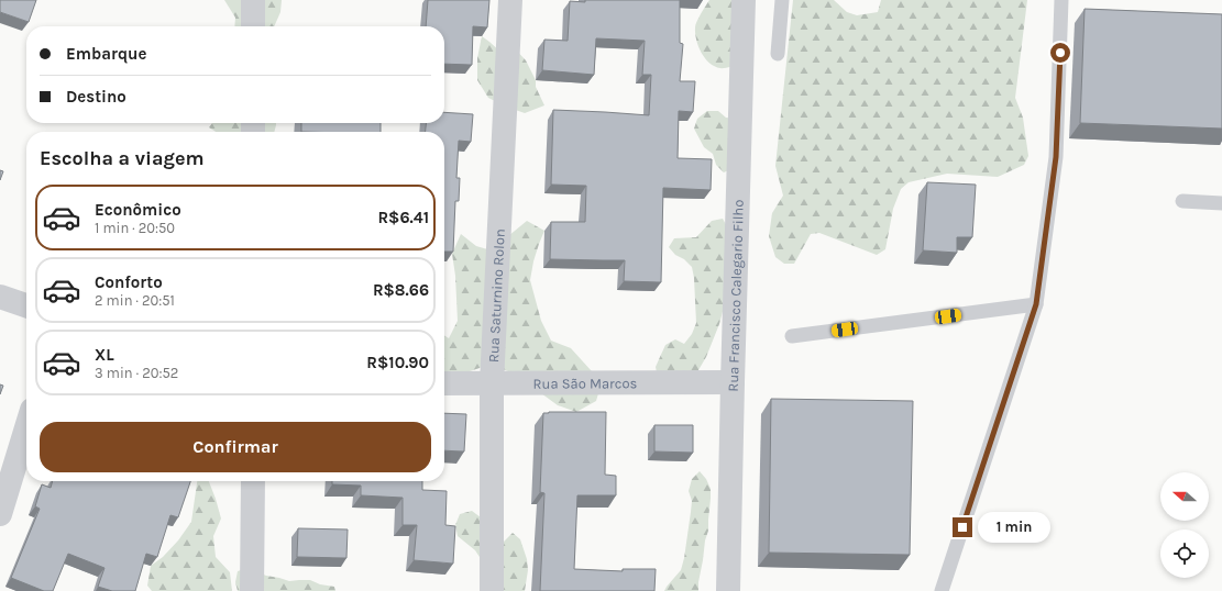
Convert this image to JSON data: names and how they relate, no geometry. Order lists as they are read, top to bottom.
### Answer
{
  "streets": {
    "street": ["Rua Saturnino Rolon", "Rua Francisco Calegario Filho", "Rua São Marcos"]
  },
  "crossings": [
    ["Rua Saturnino Rolon", "Rua São Marcos"],
    ["Rua Francisco Calegario Filho", "Rua São Marcos"]
  ],
  "north": "left",
  "page": {
    "banner": ["Embarque", "Destino"],
    "heading": "Escolha a viagem",
    "list": [
      {
        "name": "Econômico",
        "note": "1 min · 20:50",
        "value": "R$6.41"
      },
      {
        "name": "Conforto",
        "note": "2 min · 20:51",
        "value": "R$8.66"
      },
      {
        "name": "XL",
        "note": "3 min · 20:52",
        "value": "R$10.90"
      }
    ],
    "buttons": "Confirmar",
    "bubble": "1 min"
  }
}
